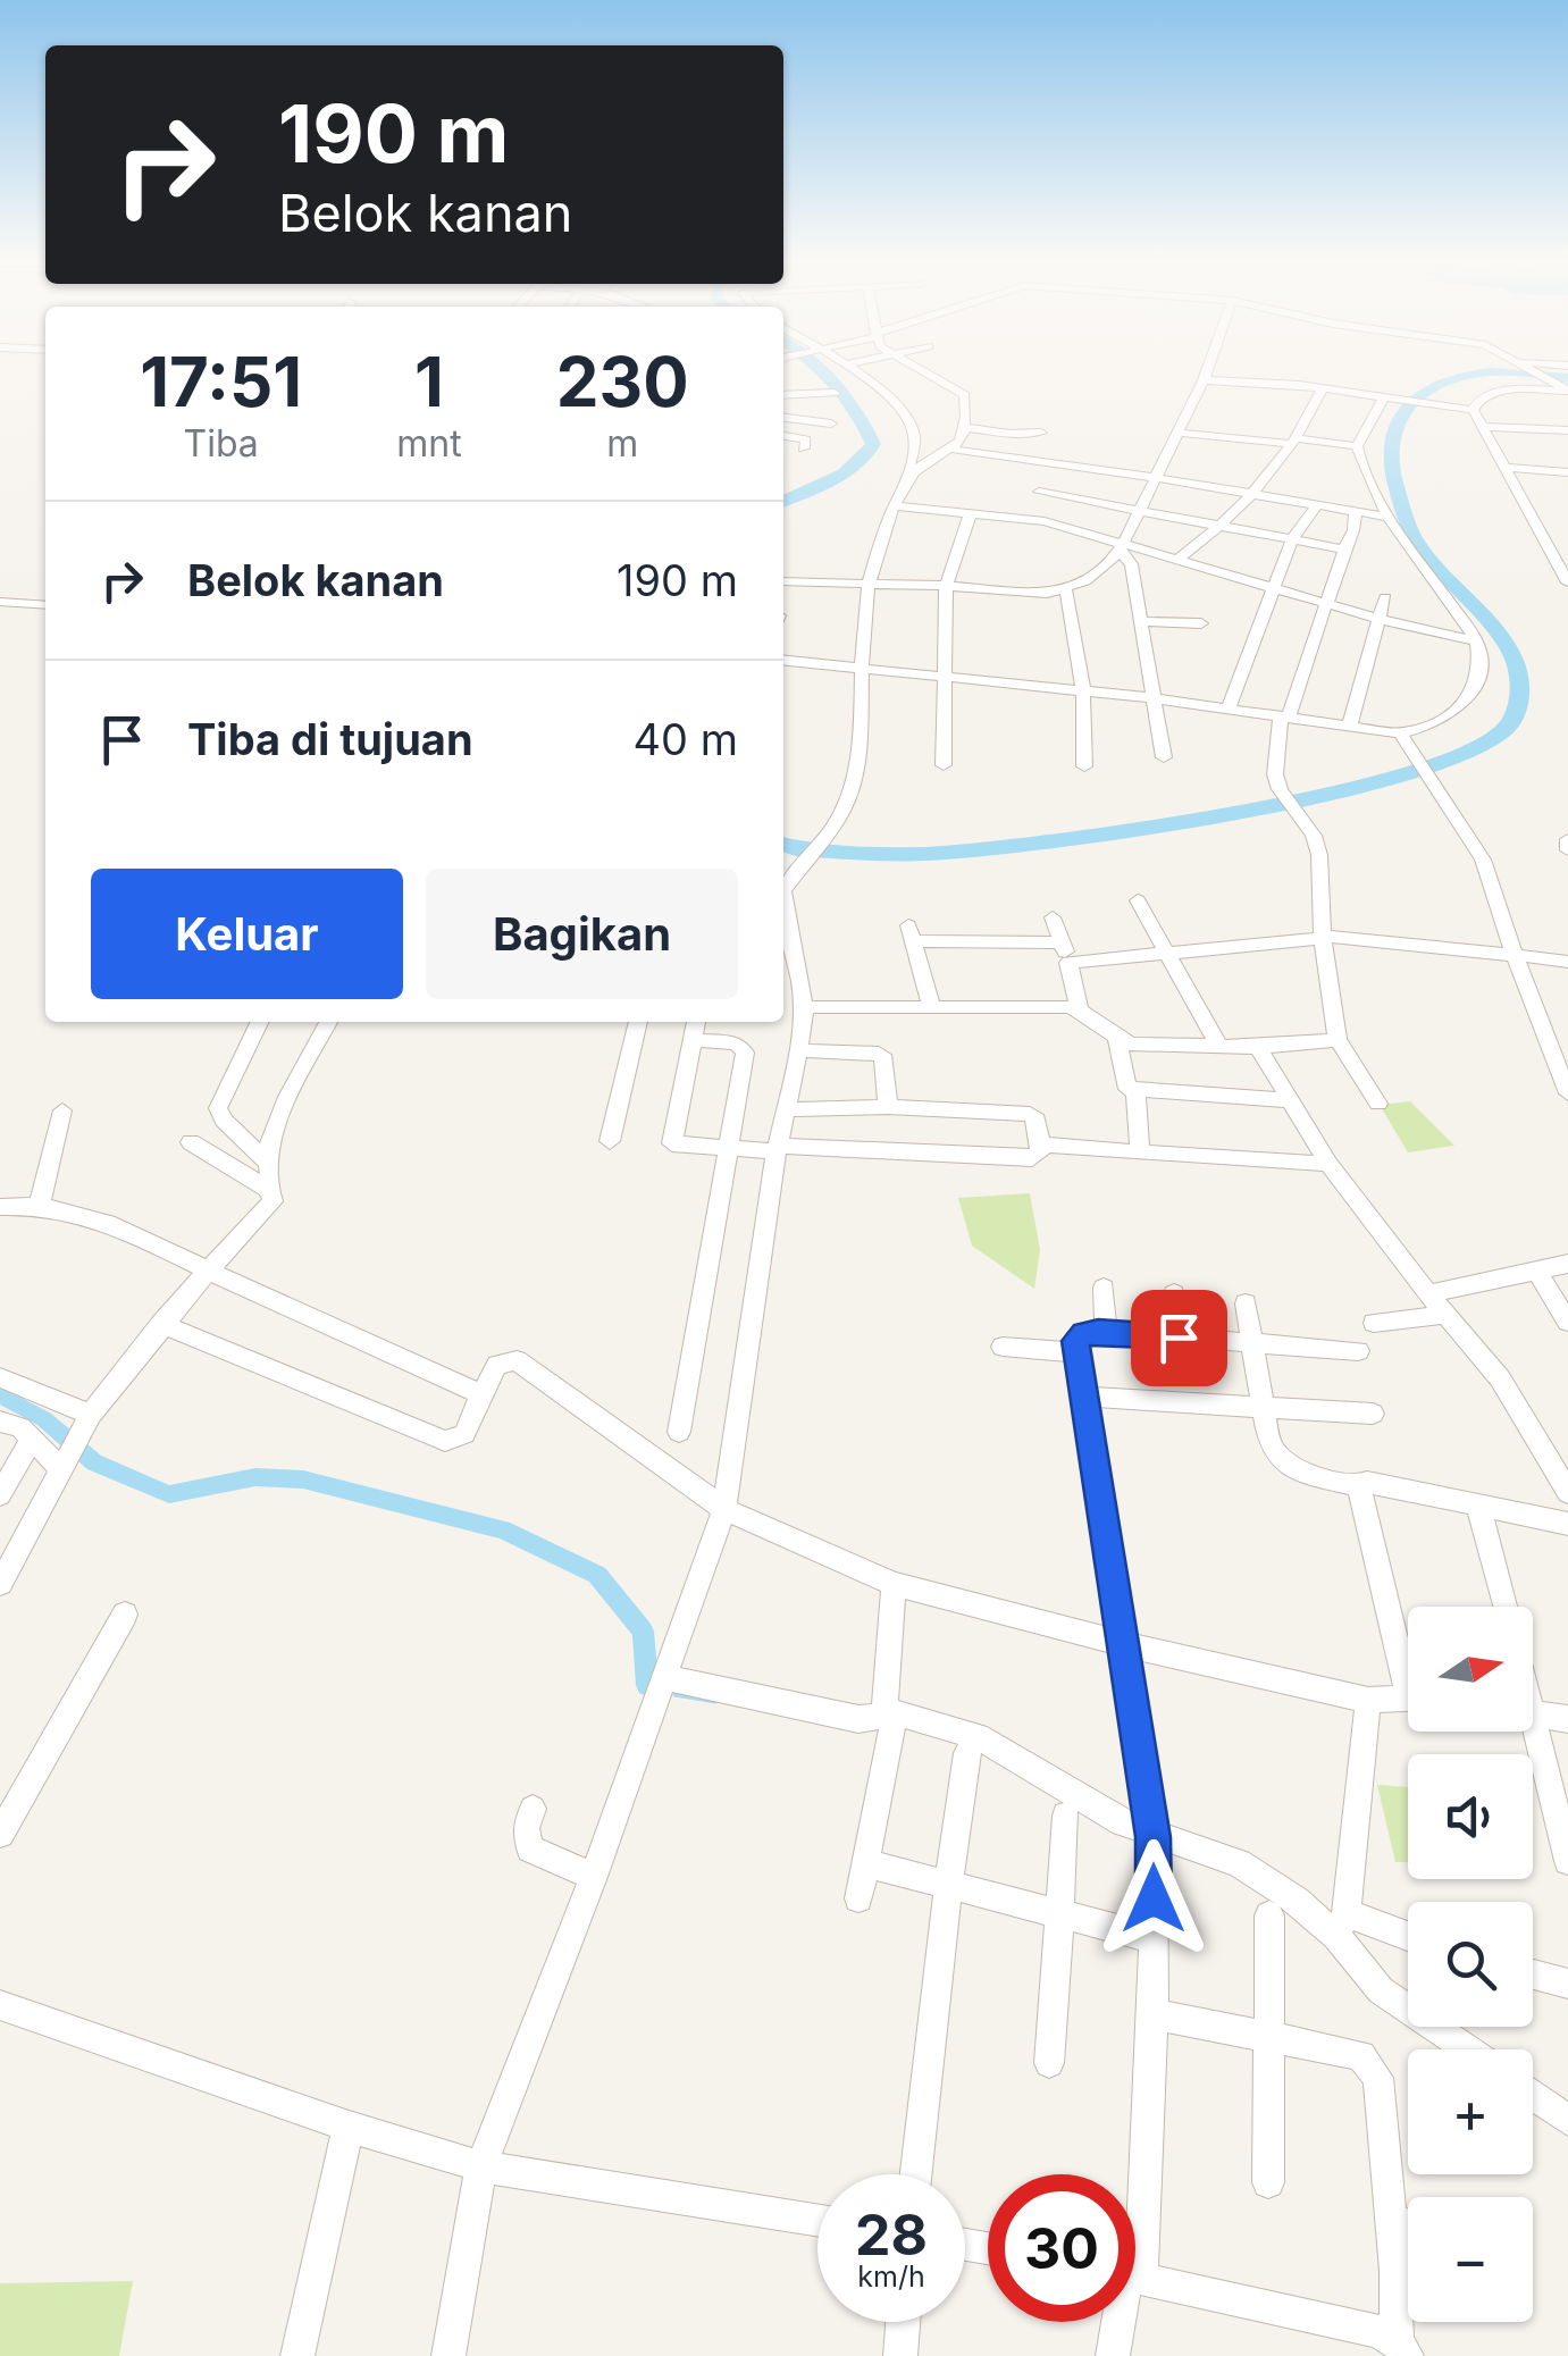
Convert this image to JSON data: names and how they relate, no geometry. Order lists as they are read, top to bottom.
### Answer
{
  "north": "right",
  "page": {
    "turn": ["190 m", "Belok kanan"],
    "eta": [
      "17:51",
      "Tiba",
      "1",
      "mnt",
      "230",
      "m"
    ],
    "list": [
      {
        "name": "Belok kanan",
        "value": "190 m"
      },
      {
        "name": "Tiba di tujuan",
        "value": "40 m"
      }
    ],
    "buttons": ["Keluar", "Bagikan"],
    "map_buttons": ["+", "−"],
    "speed": "28 km/h",
    "limit": "30"
  }
}
